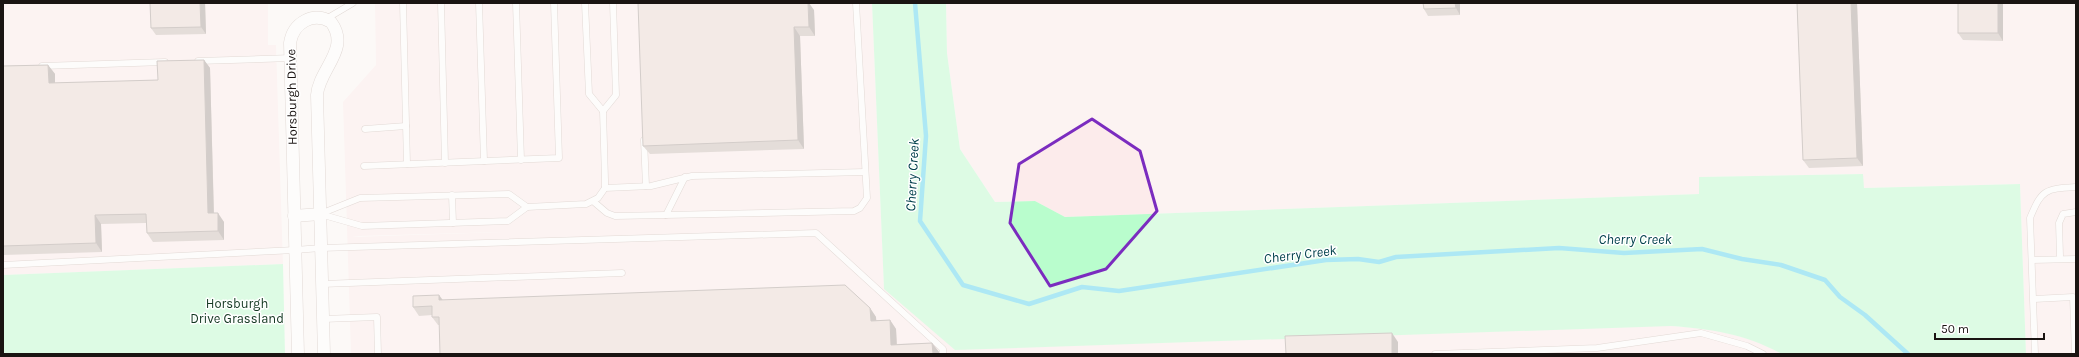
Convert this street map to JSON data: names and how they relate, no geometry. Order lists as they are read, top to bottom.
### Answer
{
  "streets": {
    "street": ["Horsburgh Drive"]
  },
  "water": ["Cherry Creek"],
  "parks": ["Horsburgh Drive Grassland"],
  "scale_bar": "50 m"
}
